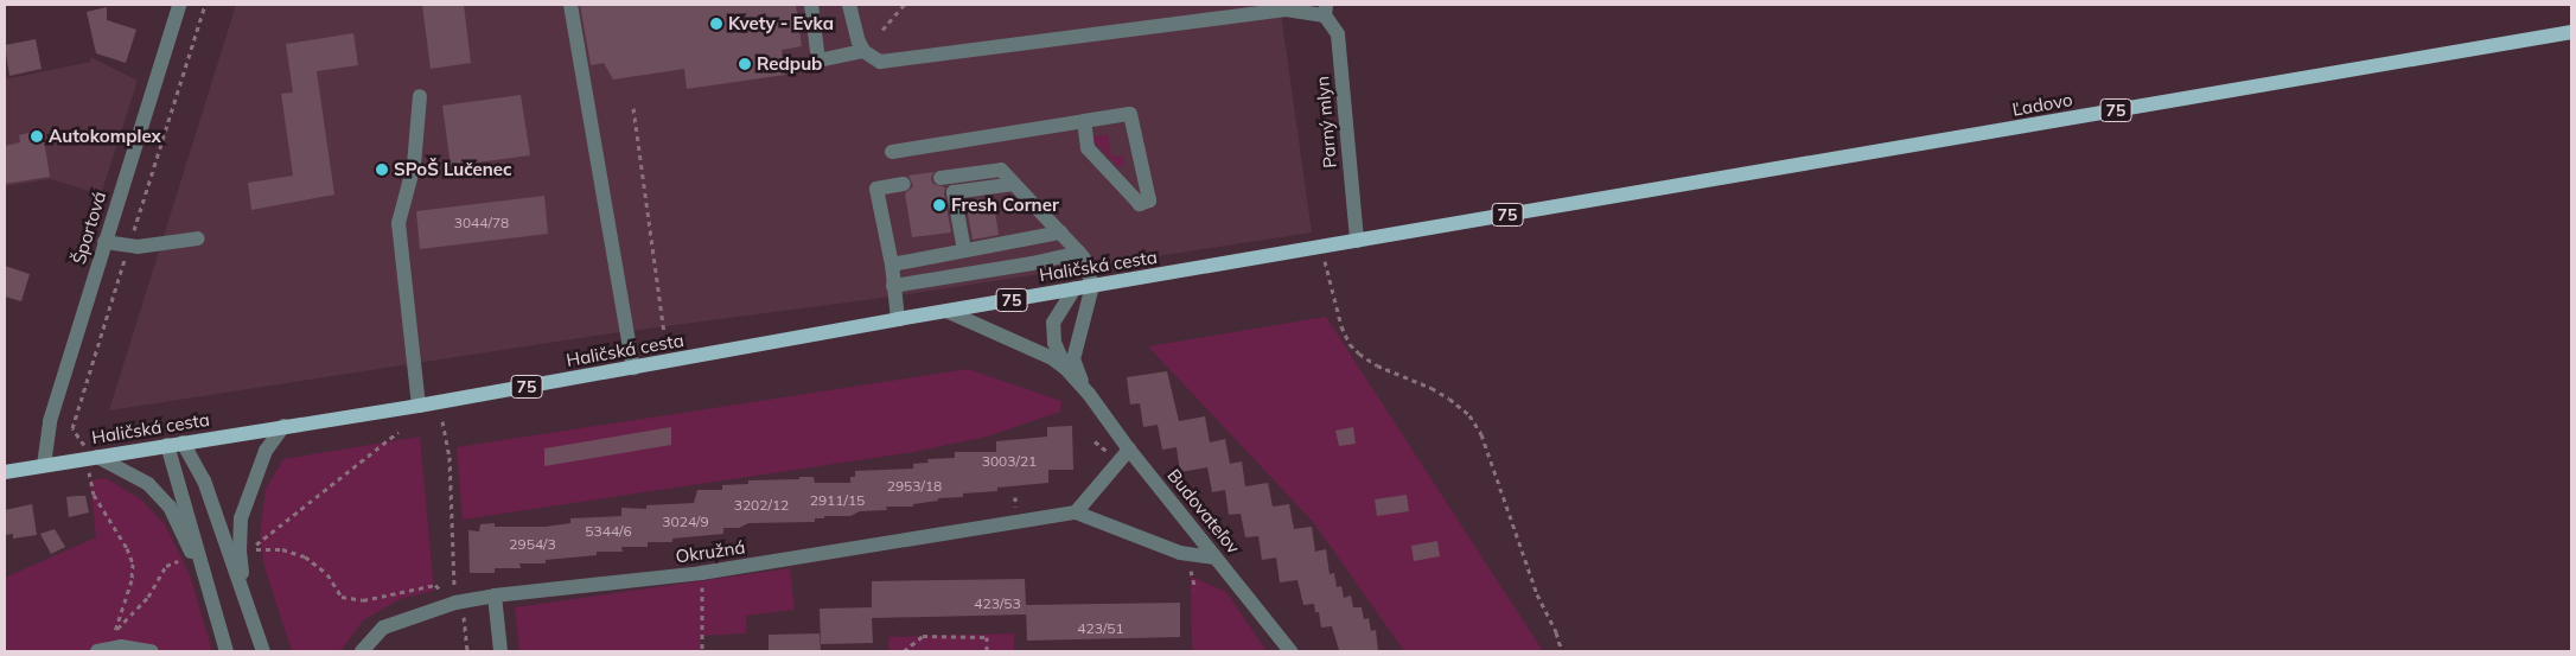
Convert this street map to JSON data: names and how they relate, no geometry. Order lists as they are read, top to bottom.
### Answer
{
  "streets": {
    "main road": ["Ľadovo", "75", "Haličská cesta"],
    "street": [
      "Parný mlyn",
      "Športová",
      "Budovateľov",
      "Okružná"
    ]
  },
  "crossings": [
    ["Ľadovo", "75"],
    ["Ľadovo", "Parný mlyn"],
    ["75", "Parný mlyn"],
    ["75", "Haličská cesta"],
    ["Športová", "Haličská cesta"],
    ["Haličská cesta", "Budovateľov"]
  ],
  "places": [
    "Kvety - Evka",
    "Redpub",
    "Autokomplex",
    "SPoŠ Lučenec",
    "Fresh Corner"
  ],
  "house_numbers": [
    "3044/78",
    "3003/21",
    "2953/18",
    "2911/15",
    "3202/12",
    "3024/9",
    "5344/6",
    "2954/3",
    "423/53",
    "423/51"
  ]
}
